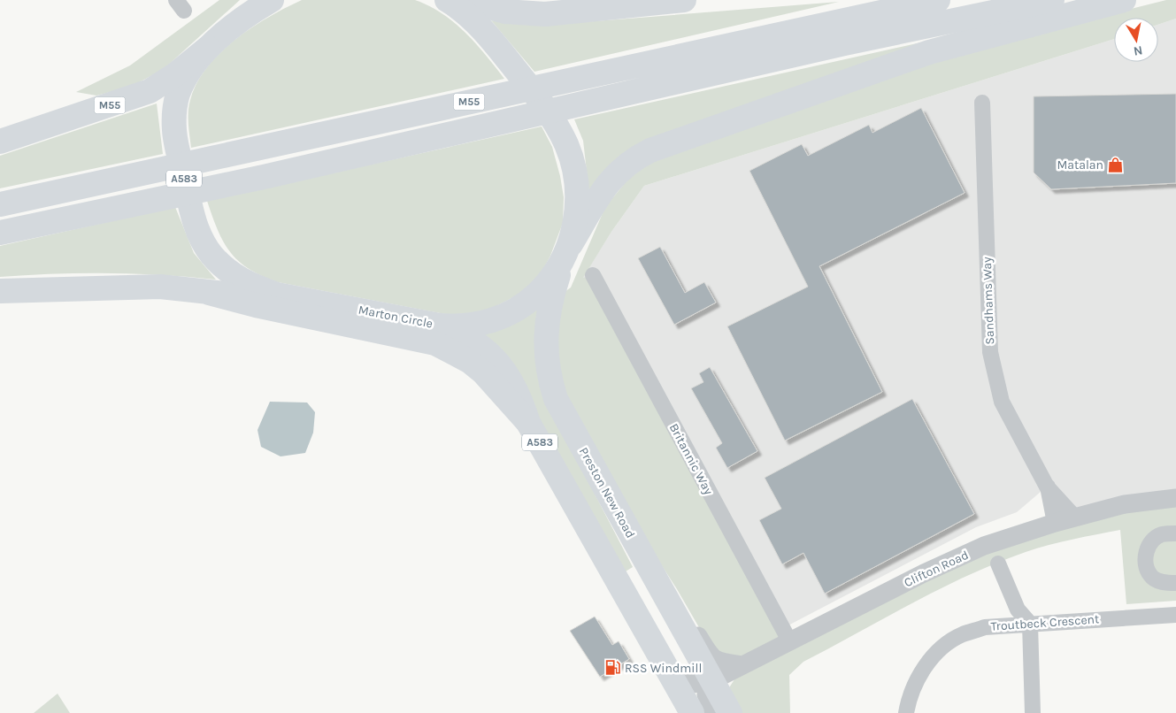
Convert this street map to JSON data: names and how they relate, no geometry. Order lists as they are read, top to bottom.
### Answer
{
  "streets": {
    "main road": [
      "M55",
      "A583",
      "Marton Circle",
      "Preston New Road"
    ],
    "street": [
      "Sandhams Way",
      "Britannic Way",
      "Clifton Road",
      "Troutbeck Crescent"
    ]
  },
  "crossings": [
    ["M55", "Marton Circle"],
    ["A583", "Marton Circle"],
    ["Sandhams Way", "Clifton Road"],
    ["Marton Circle", "Preston New Road"],
    ["Britannic Way", "Clifton Road"],
    ["Preston New Road", "Clifton Road"]
  ],
  "places": {
    "shop": ["Matalan"],
    "fuel station": ["RSS Windmill"]
  },
  "north": "bottom"
}
